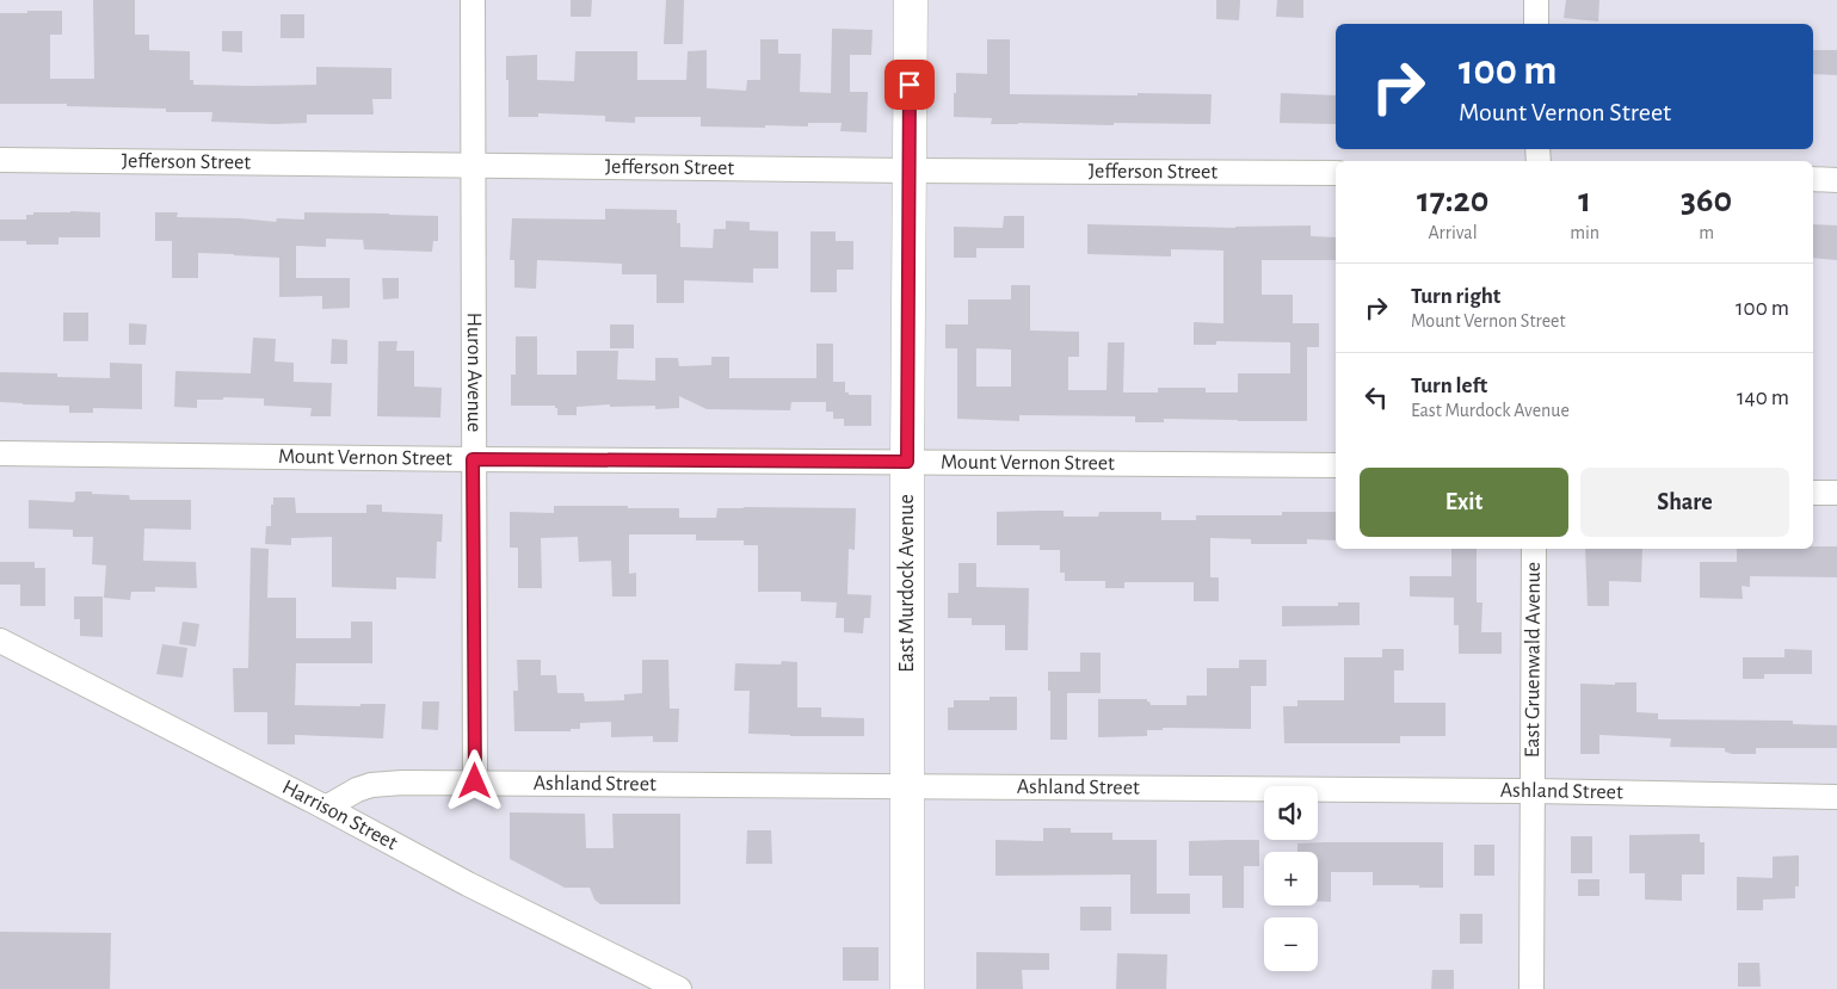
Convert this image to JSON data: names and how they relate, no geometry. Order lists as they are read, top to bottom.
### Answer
{
  "streets": {
    "main road": ["East Murdock Avenue"],
    "street": [
      "Jefferson Street",
      "Huron Avenue",
      "Mount Vernon Street",
      "East Gruenwald Avenue",
      "Ashland Street",
      "Harrison Street"
    ]
  },
  "crossings": [
    ["Jefferson Street", "Huron Avenue"],
    ["Jefferson Street", "East Murdock Avenue"],
    ["Huron Avenue", "Mount Vernon Street"],
    ["Huron Avenue", "Ashland Street"],
    ["Mount Vernon Street", "East Murdock Avenue"],
    ["East Murdock Avenue", "Ashland Street"],
    ["East Gruenwald Avenue", "Ashland Street"],
    ["Ashland Street", "Harrison Street"]
  ],
  "page": {
    "turn": ["100 m", "Mount Vernon Street"],
    "eta": [
      "17:20",
      "Arrival",
      "1",
      "min",
      "360",
      "m"
    ],
    "list": [
      {
        "name": "Turn right",
        "note": "Mount Vernon Street",
        "value": "100 m"
      },
      {
        "name": "Turn left",
        "note": "East Murdock Avenue",
        "value": "140 m"
      }
    ],
    "buttons": ["Exit", "Share"],
    "map_buttons": ["+", "−"]
  }
}
